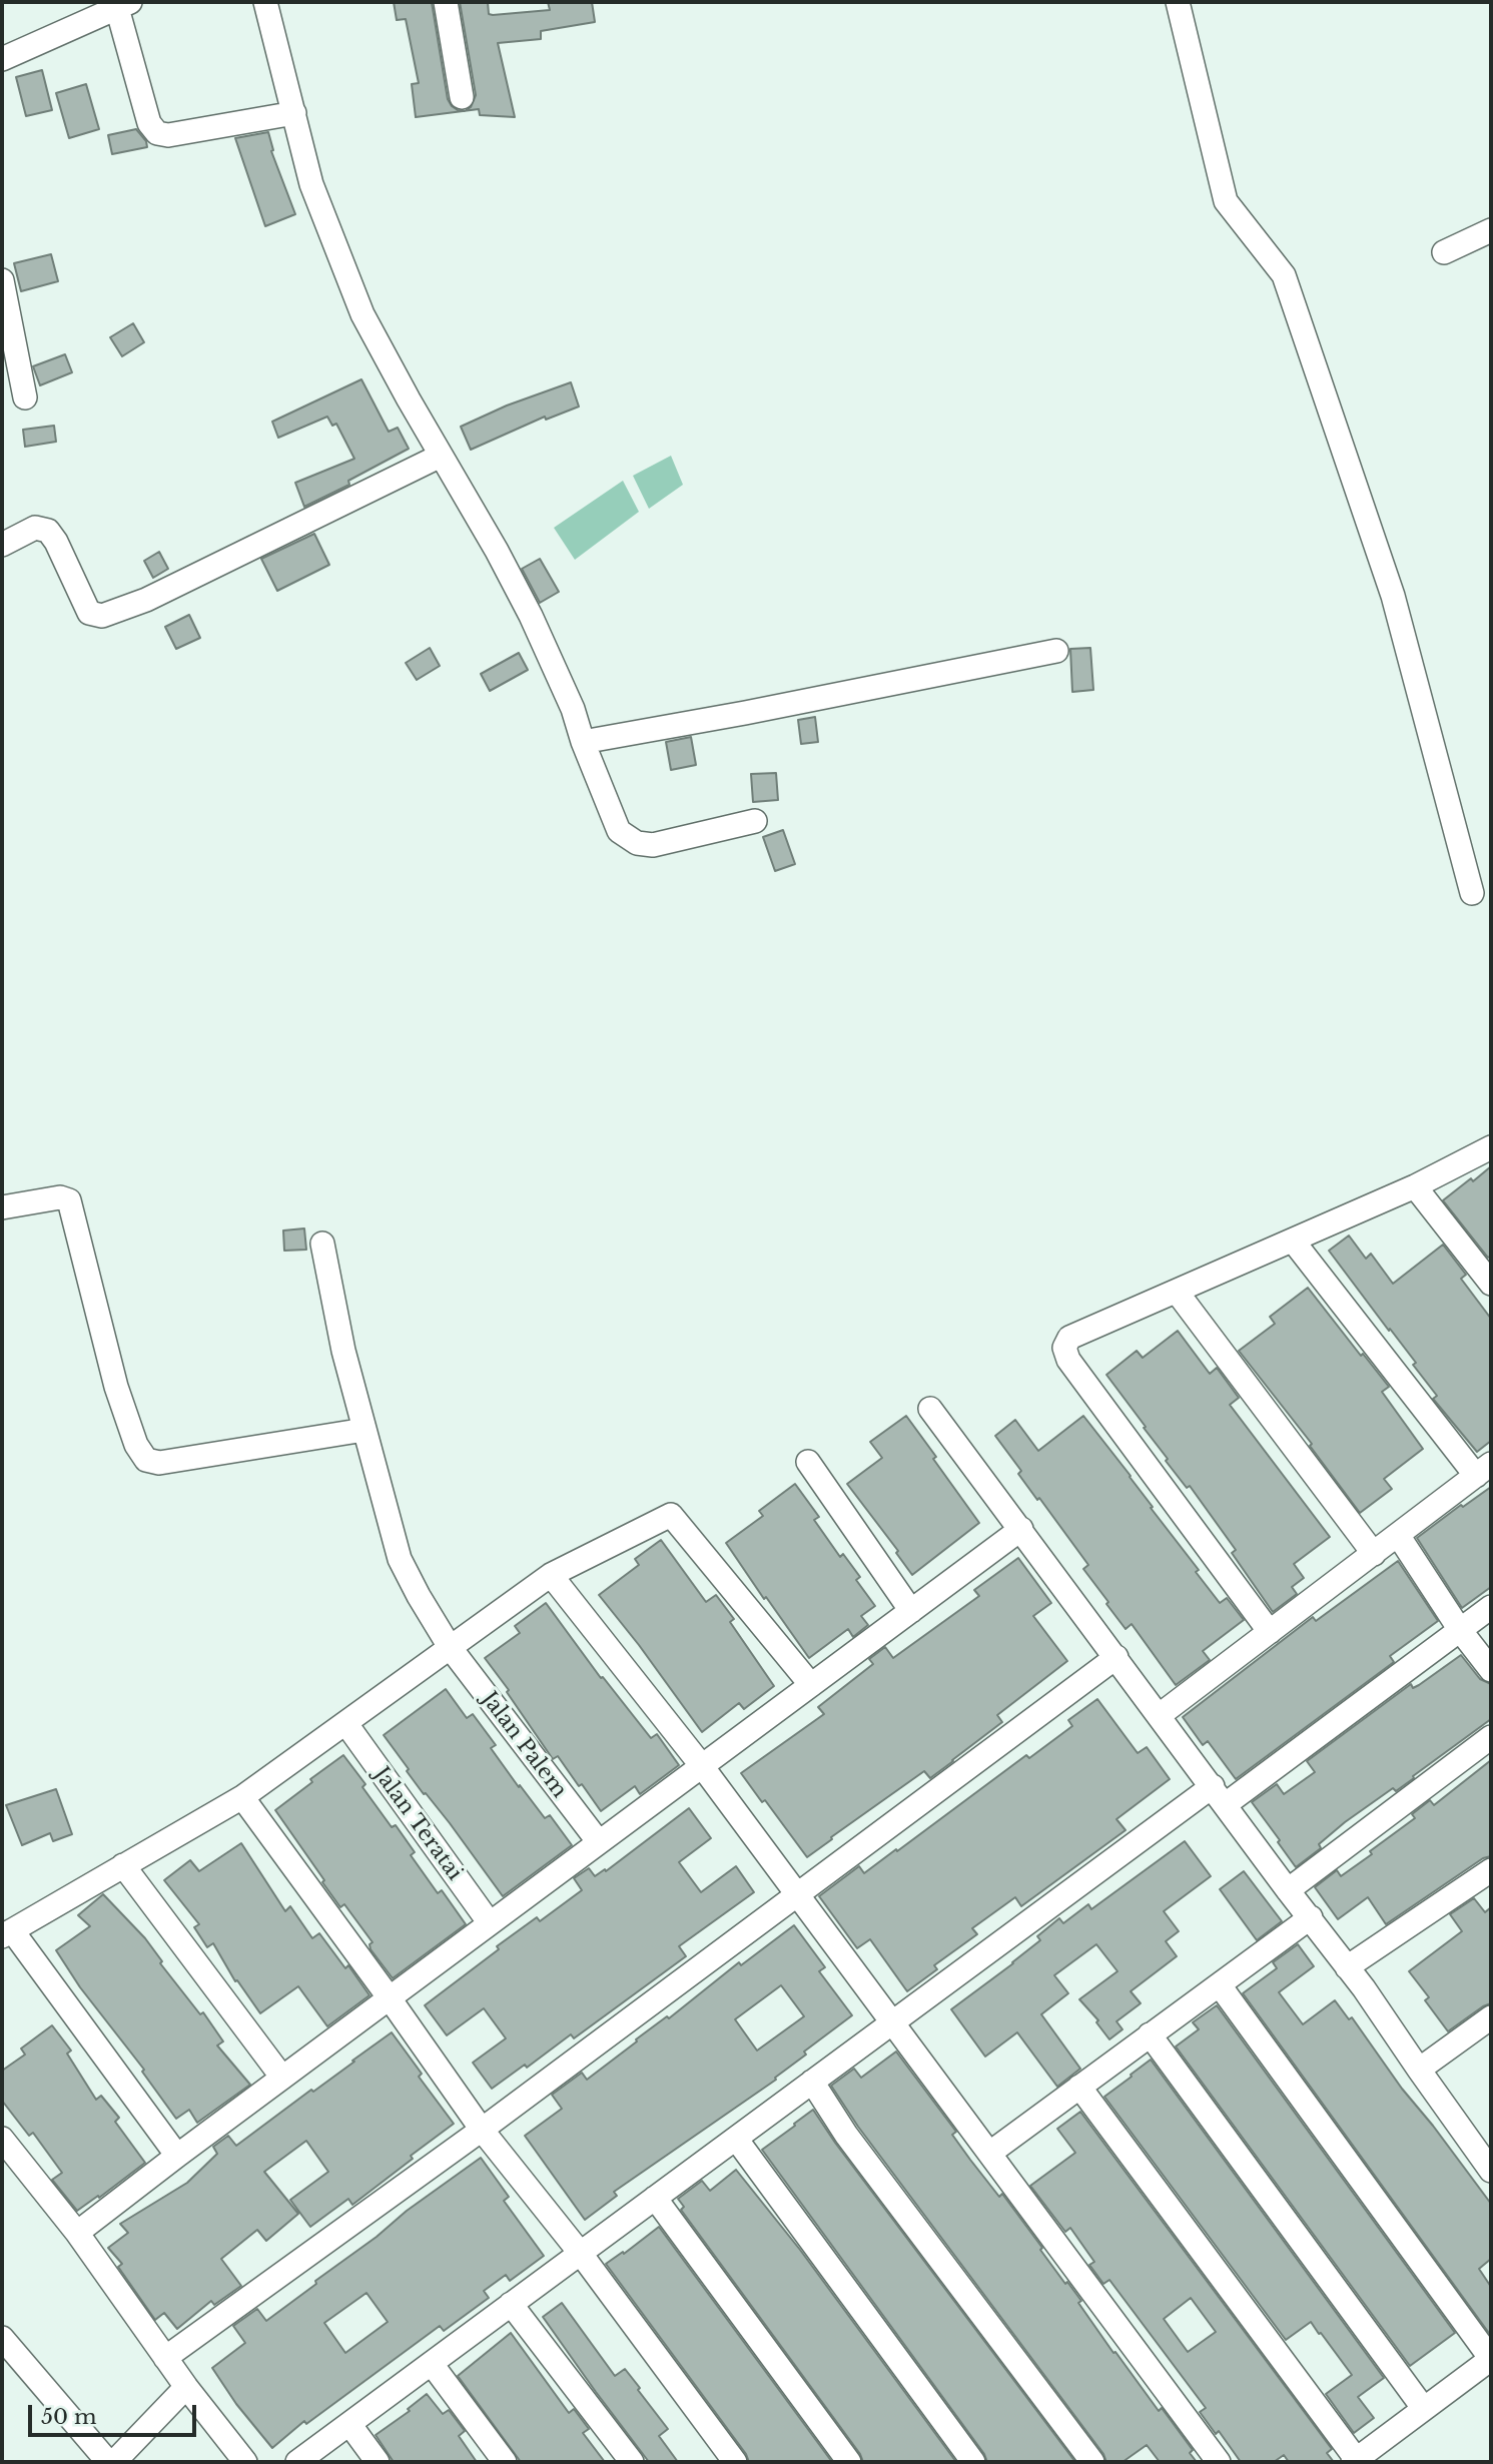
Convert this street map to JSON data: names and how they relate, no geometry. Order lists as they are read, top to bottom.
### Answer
{
  "streets": {
    "street": ["Jalan Palem", "Jalan Teratai"]
  },
  "scale_bar": "50 m"
}
